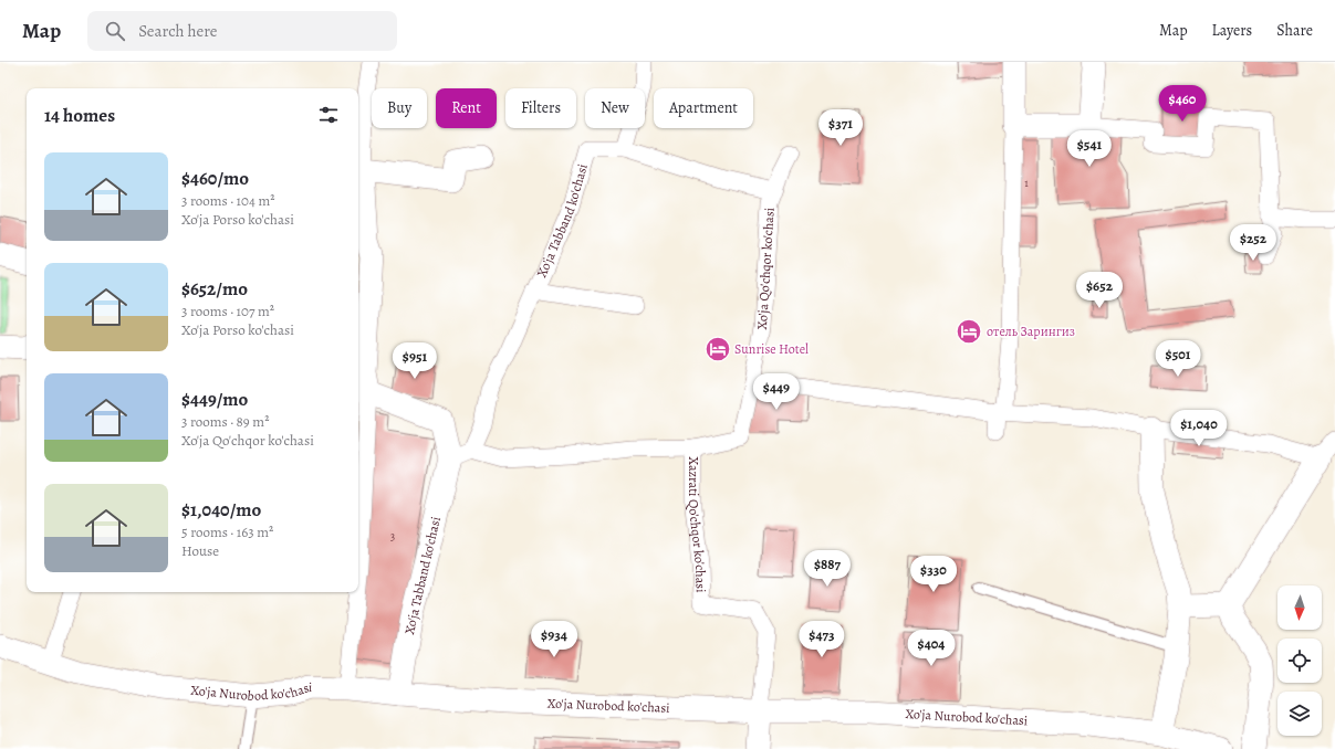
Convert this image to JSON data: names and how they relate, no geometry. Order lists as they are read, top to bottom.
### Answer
{
  "streets": {
    "street": [
      "Xo'ja Tabband ko'chasi",
      "Xo'ja Qo'chqor ko'chasi",
      "Xazrati Qo'chqor ko'chasi",
      "Xo'ja Nurobod ko'chasi"
    ]
  },
  "crossings": [
    ["Xo'ja Tabband ko'chasi", "Xazrati Qo'chqor ko'chasi"],
    ["Xo'ja Tabband ko'chasi", "Xo'ja Nurobod ko'chasi"],
    ["Xo'ja Qo'chqor ko'chasi", "Xazrati Qo'chqor ko'chasi"],
    ["Xazrati Qo'chqor ko'chasi", "Xo'ja Nurobod ko'chasi"]
  ],
  "places": {
    "hotel": ["отель Зарингиз", "Sunrise Hotel"]
  },
  "house_numbers": ["1", "3"],
  "north": "bottom",
  "page": {
    "header": "Map",
    "search": "Search here",
    "nav": ["Map", "Layers", "Share"],
    "price": [
      "$460",
      "$371",
      "$541",
      "$252",
      "$652",
      "$501",
      "$951",
      "$449",
      "$1,040",
      "$887",
      "$330",
      "$934",
      "$473",
      "$404"
    ],
    "chip": [
      "Buy",
      "Rent",
      "Filters",
      "New",
      "Apartment"
    ],
    "heading": "14 homes",
    "list": [
      {
        "name": "$460/mo",
        "note": "3 rooms · 104 m² · Xo'ja Porso ko'chasi"
      },
      {
        "name": "$652/mo",
        "note": "3 rooms · 107 m² · Xo'ja Porso ko'chasi"
      },
      {
        "name": "$449/mo",
        "note": "3 rooms · 89 m² · Xo'ja Qo'chqor ko'chasi"
      },
      {
        "name": "$1,040/mo",
        "note": "5 rooms · 163 m² · House"
      }
    ]
  }
}
